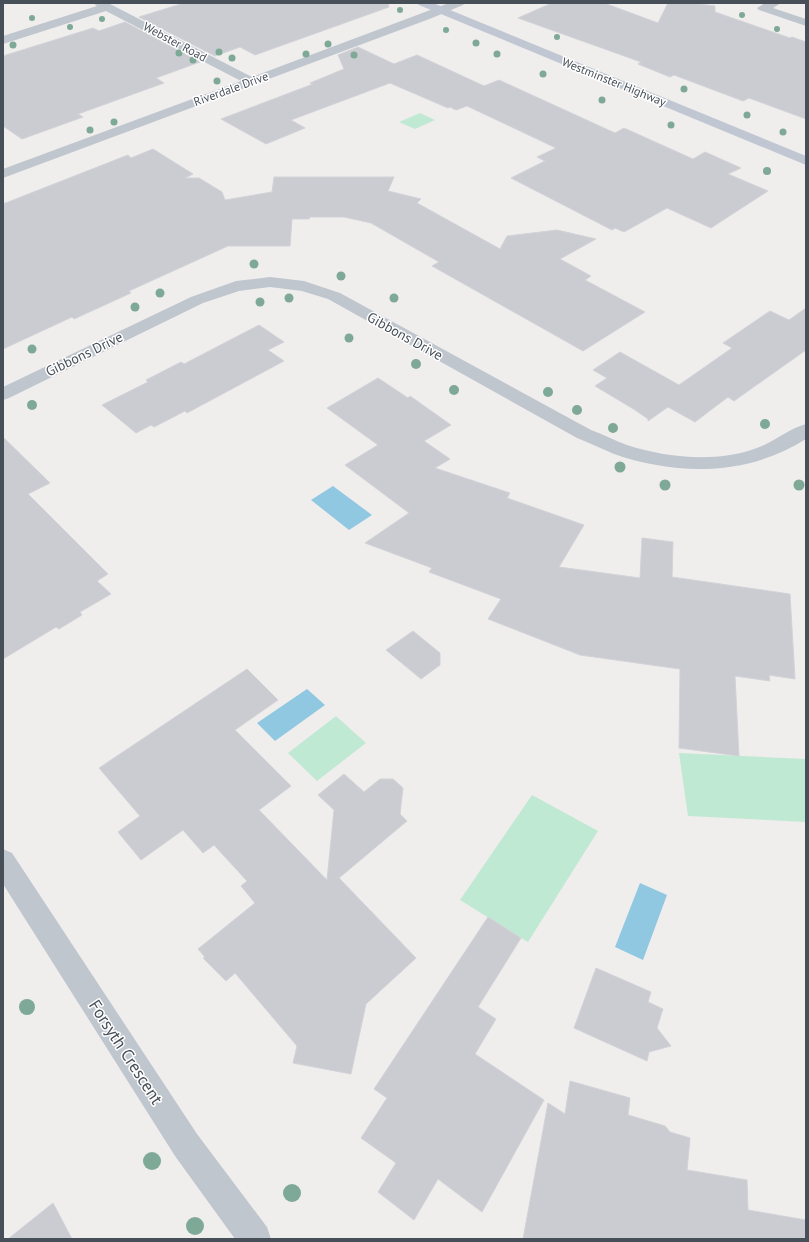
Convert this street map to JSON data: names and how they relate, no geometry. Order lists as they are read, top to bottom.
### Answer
{
  "streets": {
    "main road": ["Westminster Highway"],
    "street": [
      "Webster Road",
      "Riverdale Drive",
      "Gibbons Drive",
      "Forsyth Crescent"
    ]
  },
  "crossings": [
    ["Webster Road", "Riverdale Drive"],
    ["Westminster Highway", "Riverdale Drive"]
  ]
}
